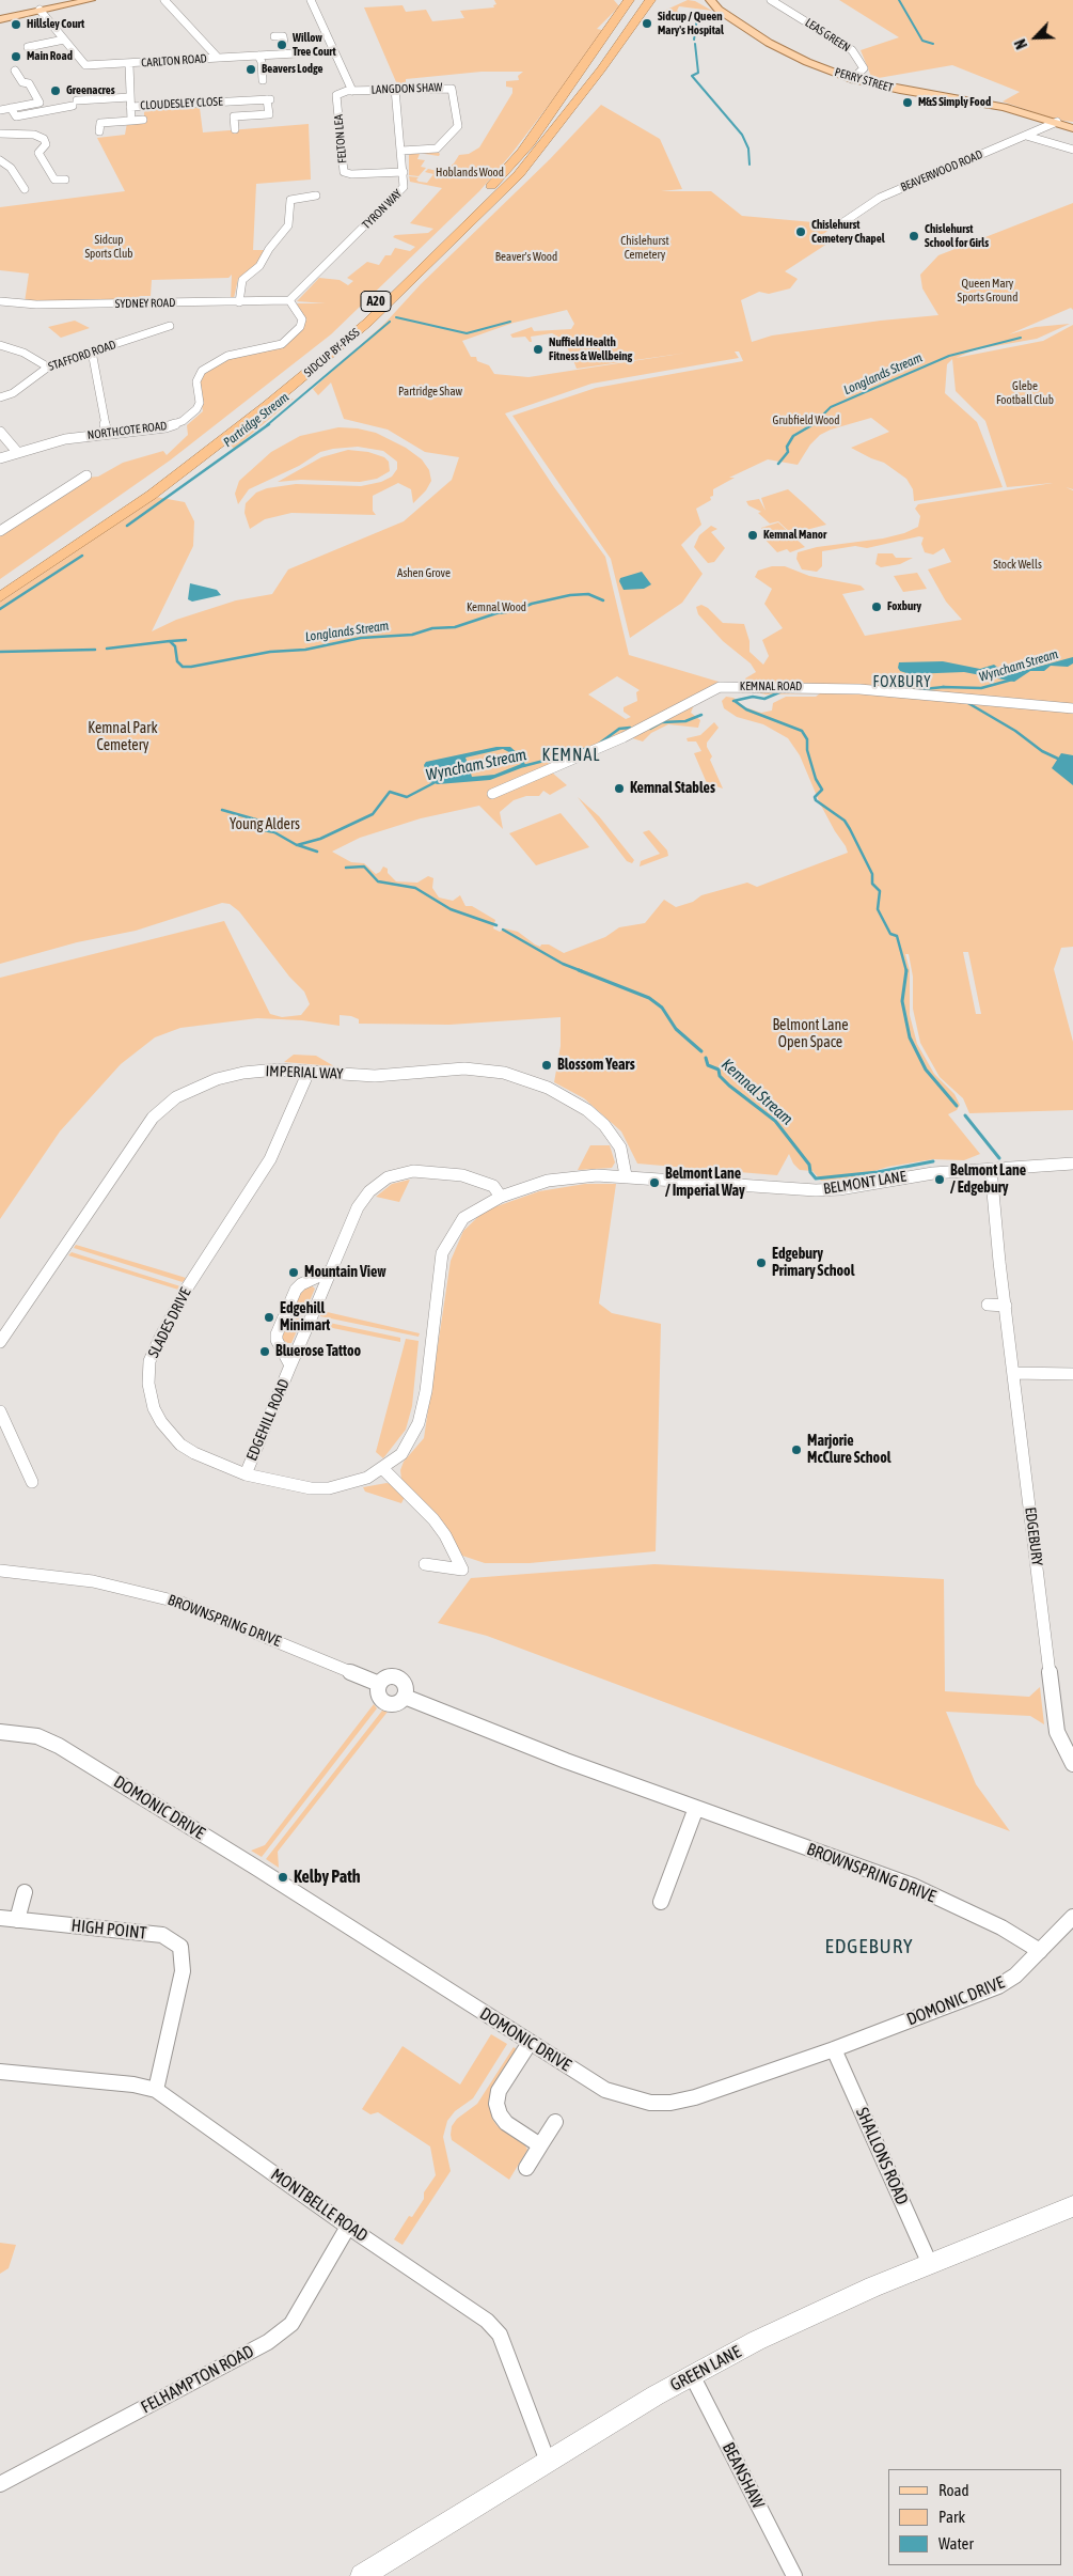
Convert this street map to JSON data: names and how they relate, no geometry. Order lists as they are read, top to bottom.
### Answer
{
  "streets": {
    "highway": ["A20", "SIDCUP BY-PASS"],
    "main road": ["PERRY STREET", "GREEN LANE"],
    "street": [
      "LEAS GREEN",
      "CARLTON ROAD",
      "LANGDON SHAW",
      "CLOUDESLEY CLOSE",
      "FELTON LEA",
      "BEAVERWOOD ROAD",
      "TYRON WAY",
      "SYDNEY ROAD",
      "STAFFORD ROAD",
      "NORTHCOTE ROAD",
      "KEMNAL ROAD",
      "IMPERIAL WAY",
      "BELMONT LANE",
      "SLADES DRIVE",
      "EDGEHILL ROAD",
      "EDGEBURY",
      "BROWNSPRING DRIVE",
      "DOMONIC DRIVE",
      "HIGH POINT",
      "SHALLONS ROAD",
      "MONTBELLE ROAD",
      "FELHAMPTON ROAD",
      "BEANSHAW"
    ]
  },
  "crossings": [
    ["LEAS GREEN", "PERRY STREET"],
    ["PERRY STREET", "BEAVERWOOD ROAD"],
    ["LANGDON SHAW", "FELTON LEA"],
    ["LANGDON SHAW", "TYRON WAY"],
    ["FELTON LEA", "TYRON WAY"],
    ["TYRON WAY", "SYDNEY ROAD"],
    ["TYRON WAY", "NORTHCOTE ROAD"],
    ["A20", "SIDCUP BY-PASS"],
    ["SYDNEY ROAD", "NORTHCOTE ROAD"],
    ["IMPERIAL WAY", "BELMONT LANE"],
    ["IMPERIAL WAY", "SLADES DRIVE"],
    ["BELMONT LANE", "SLADES DRIVE"],
    ["BELMONT LANE", "EDGEBURY"],
    ["SLADES DRIVE", "EDGEHILL ROAD"],
    ["BROWNSPRING DRIVE", "DOMONIC DRIVE"],
    ["DOMONIC DRIVE", "SHALLONS ROAD"],
    ["HIGH POINT", "MONTBELLE ROAD"],
    ["SHALLONS ROAD", "GREEN LANE"],
    ["MONTBELLE ROAD", "GREEN LANE"],
    ["MONTBELLE ROAD", "FELHAMPTON ROAD"],
    ["GREEN LANE", "BEANSHAW"]
  ],
  "districts": ["FOXBURY", "KEMNAL", "EDGEBURY"],
  "water": [
    "Longlands Stream",
    "Partridge Stream",
    "Wyncham Stream",
    "Kemnal Stream"
  ],
  "parks": [
    "Hoblands Wood",
    "Sidcup Sports Club",
    "Chislehurst Cemetery",
    "Beaver's Wood",
    "Queen Mary Sports Ground",
    "Glebe Football Club",
    "Partridge Shaw",
    "Grubfield Wood",
    "Stock Wells",
    "Ashen Grove",
    "Kemnal Wood",
    "Kemnal Park Cemetery",
    "Young Alders",
    "Belmont Lane Open Space"
  ],
  "places": [
    "Sidcup / Queen Mary's Hospital",
    "Hillsley Court",
    "Willow Tree Court",
    "Main Road",
    "Beavers Lodge",
    "Greenacres",
    "M&S Simply Food",
    "Chislehurst Cemetery Chapel",
    "Chislehurst School for Girls",
    "Nuffield Health Fitness & Wellbeing",
    "Kemnal Manor",
    "Foxbury",
    "Kemnal Stables",
    "Blossom Years",
    "Belmont Lane / Edgebury",
    "Belmont Lane / Imperial Way",
    "Edgebury Primary School",
    "Mountain View",
    "Edgehill Minimart",
    "Bluerose Tattoo",
    "Marjorie McClure School",
    "Kelby Path"
  ],
  "legend": ["Road", "Park", "Water"],
  "north": "bottom left"
}
